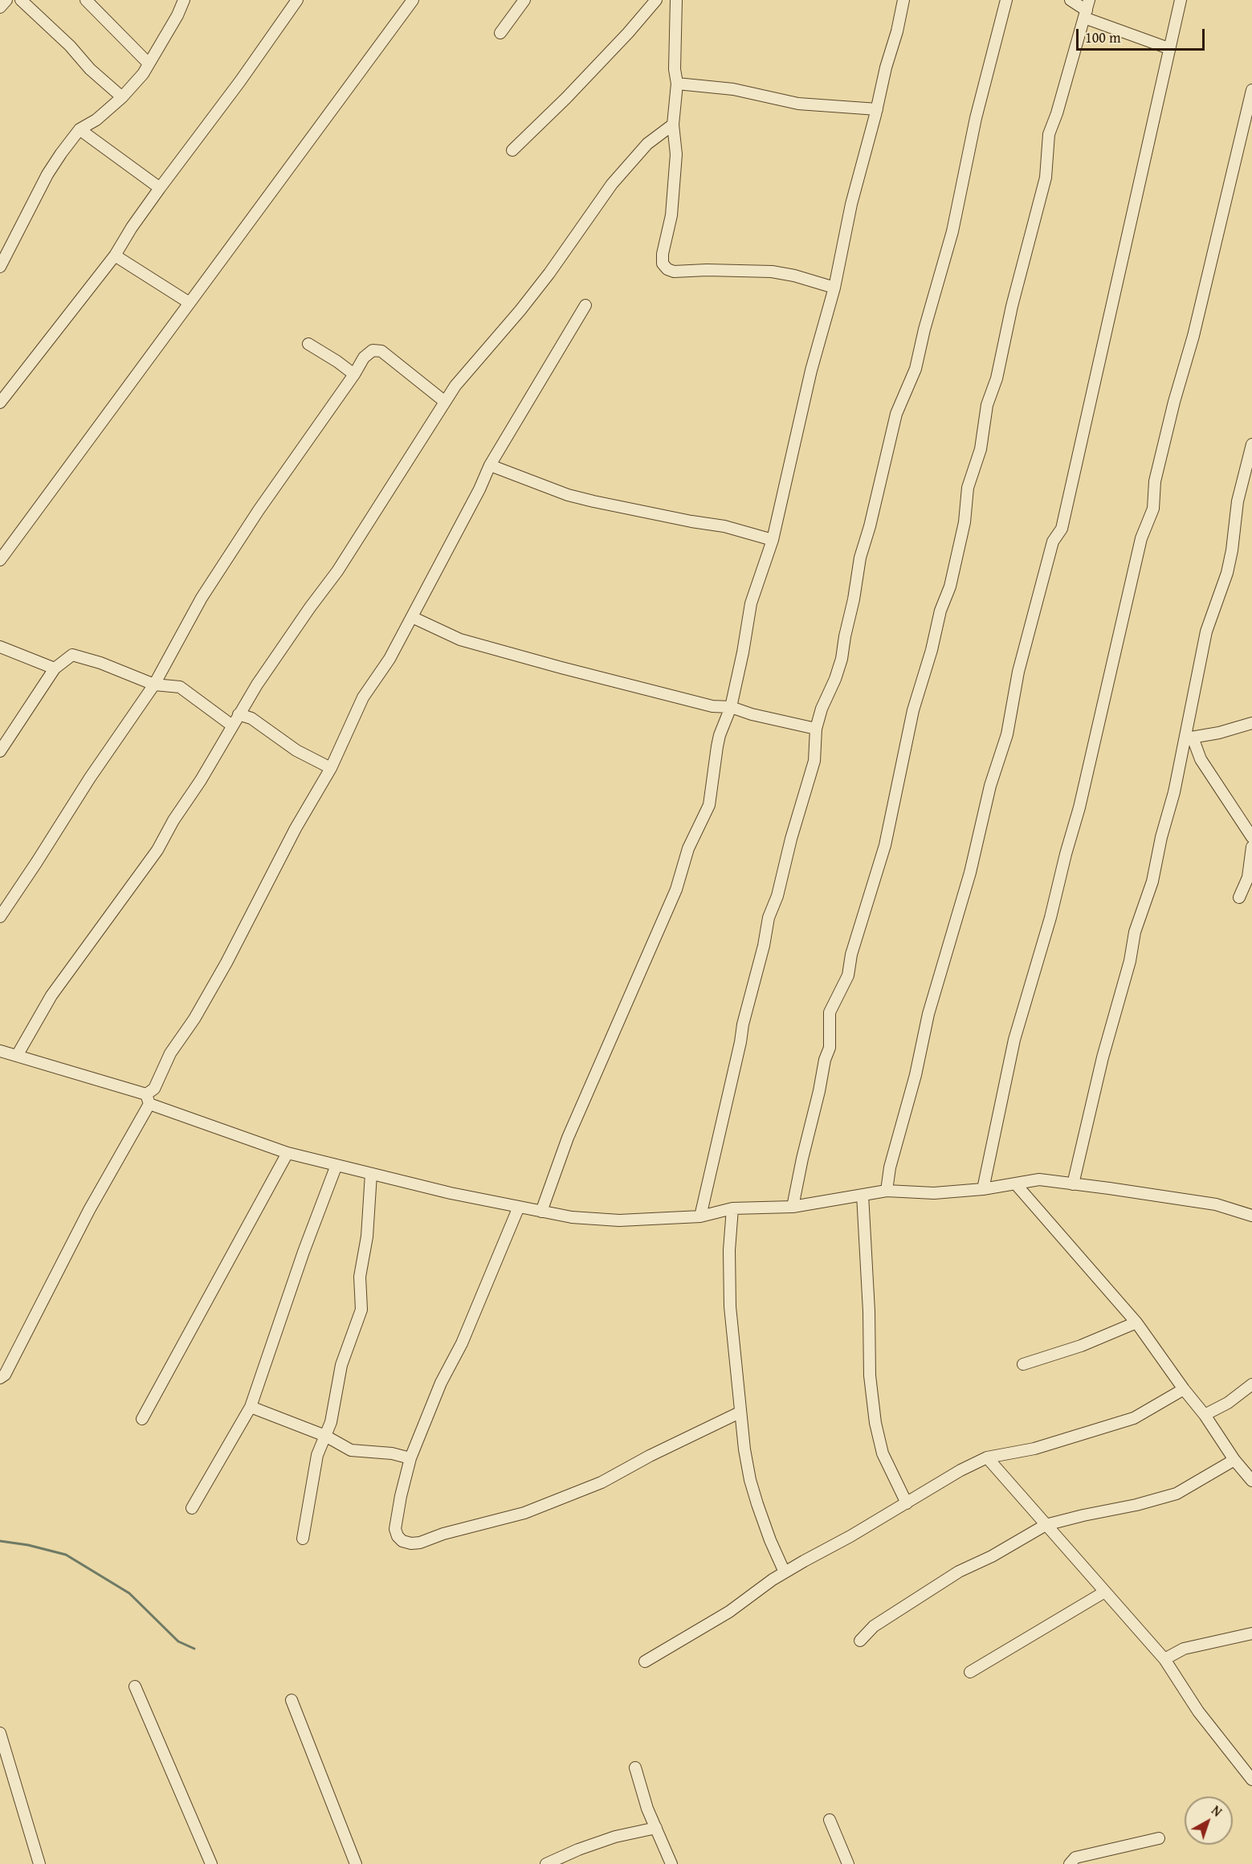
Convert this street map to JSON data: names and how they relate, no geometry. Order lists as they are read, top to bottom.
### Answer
{
  "scale_bar": "100 m",
  "north": "top right"
}
